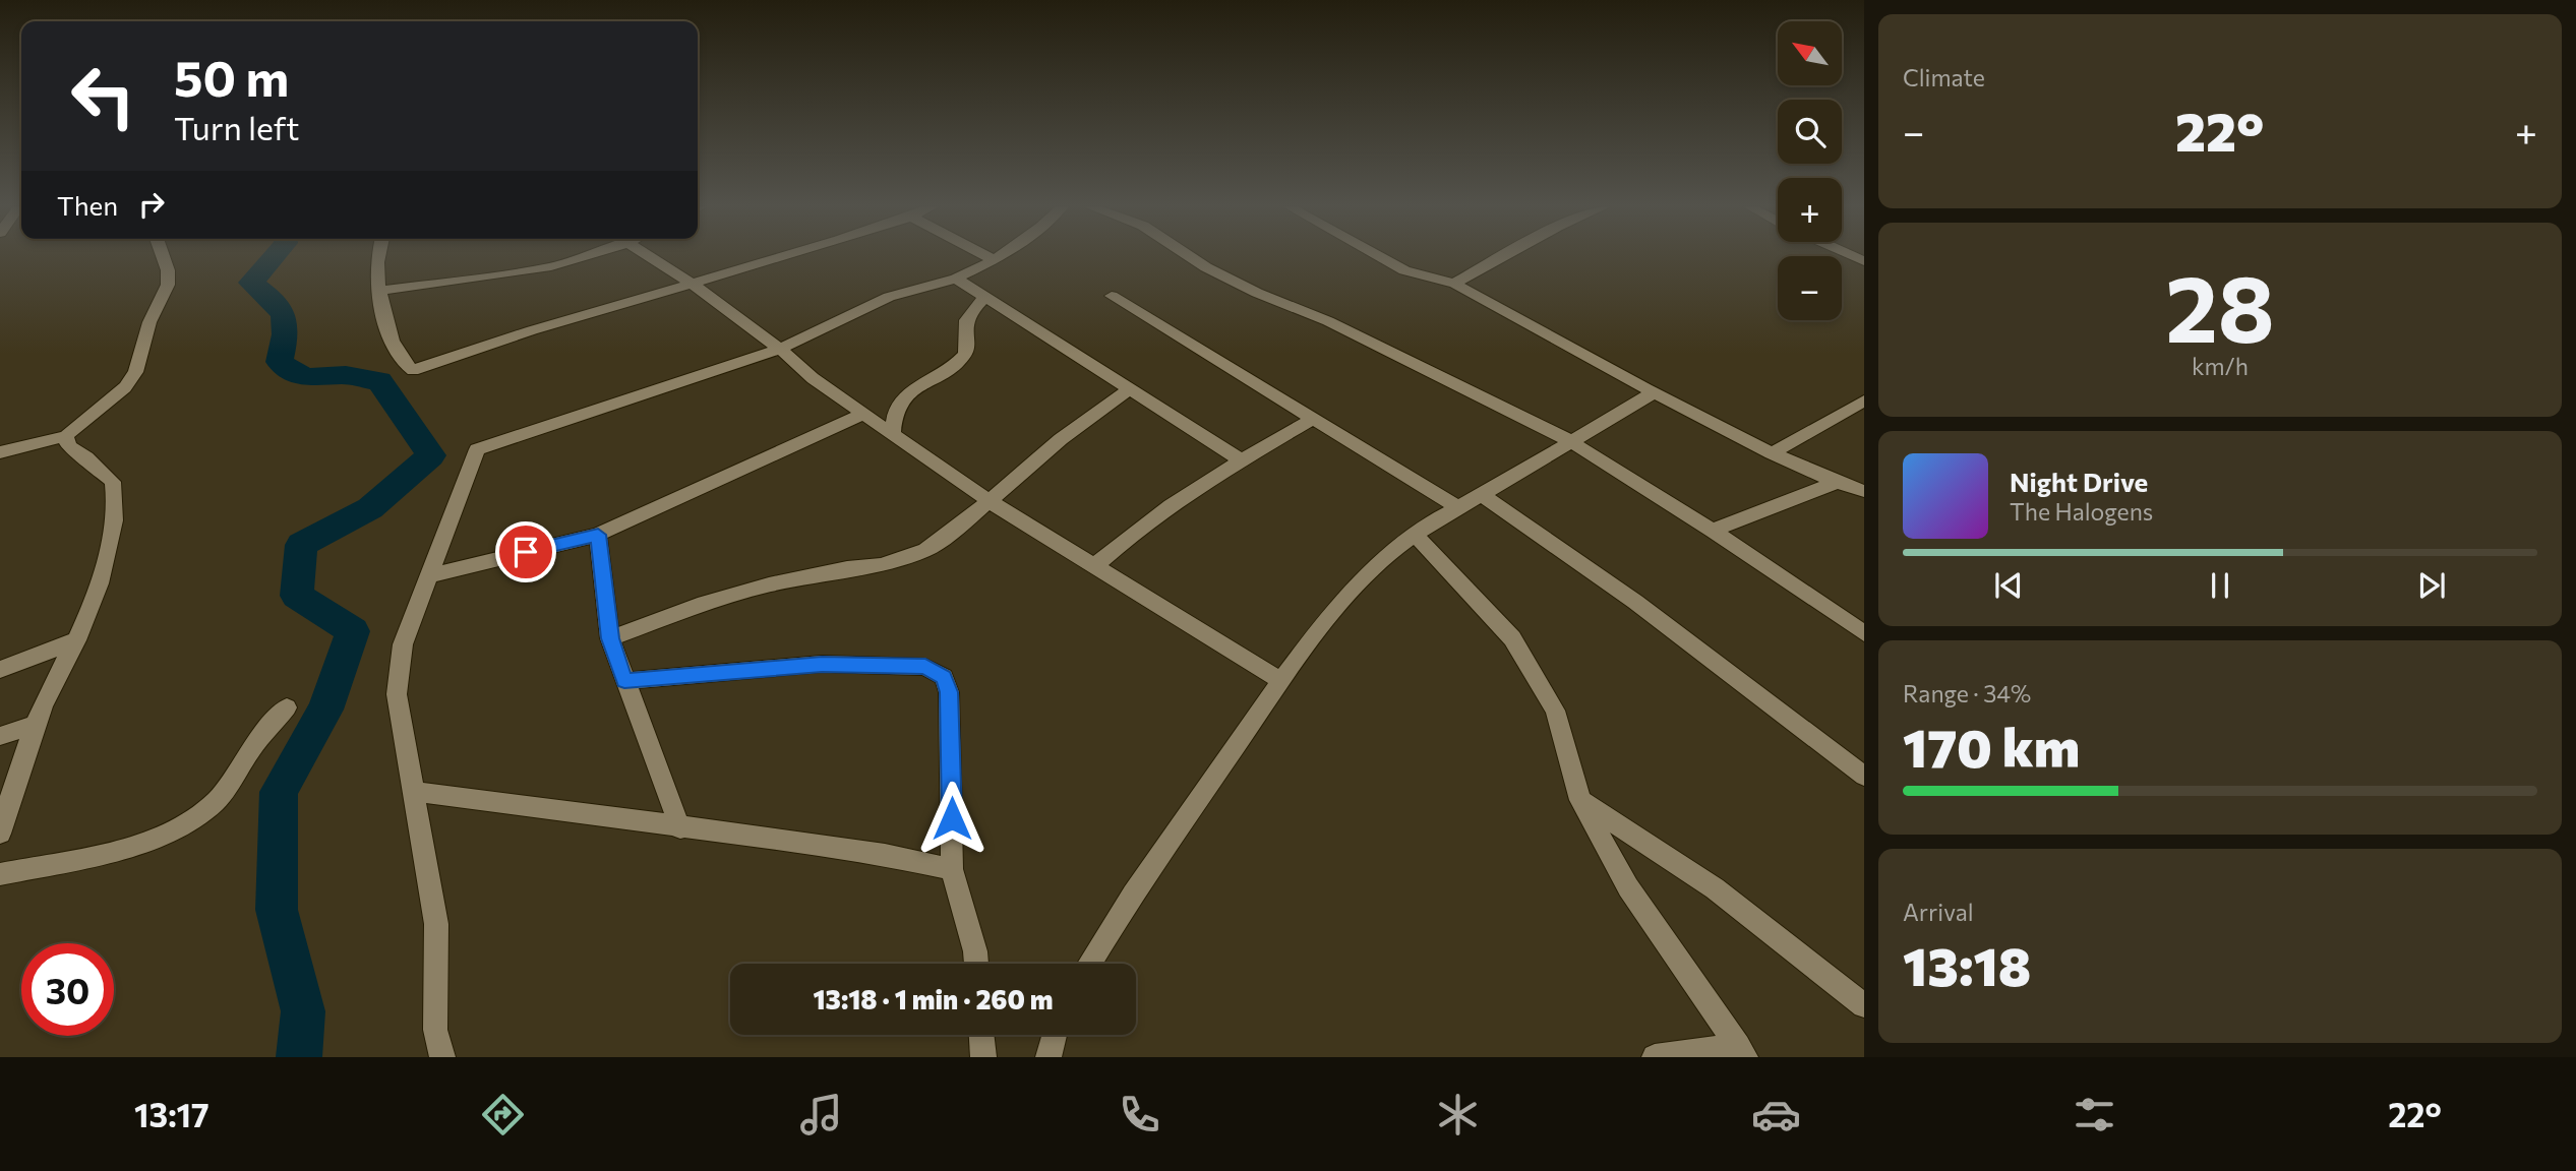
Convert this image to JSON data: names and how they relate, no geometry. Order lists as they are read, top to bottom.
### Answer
{
  "north": "top left",
  "page": {
    "tile": [
      "Climate",
      ["28", "km/h"],
      ["Range · 34%", "170 km"],
      ["Arrival", "13:18"]
    ],
    "map_buttons": ["+", "−"],
    "turn": ["50 m", "Turn left"],
    "heat": ["−", "22°", "+"],
    "then": "Then",
    "song": ["Night Drive", "The Halogens"],
    "limit": "30",
    "trip": "13:18 · 1 min · 260 m",
    "tabs": ["13:17", "22°"]
  }
}
